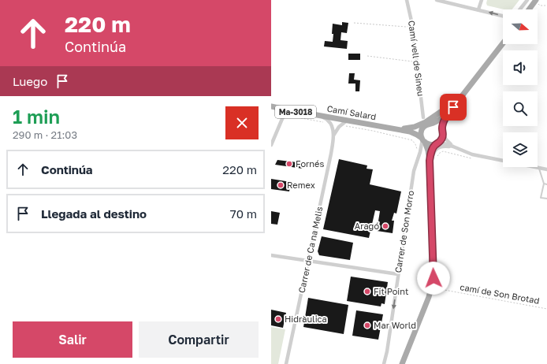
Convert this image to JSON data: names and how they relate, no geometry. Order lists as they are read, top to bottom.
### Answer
{
  "streets": {
    "main road": ["Ma-3018", "Camí Salard"],
    "street": ["Camí vell de Sineu", "Carrer de Son Morro", "Carrer de Ca na Melis"],
    "path": ["camí de Son Brotad"]
  },
  "crossings": [
    ["Ma-3018", "Camí Salard"],
    ["Ma-3018", "Carrer de Son Morro"],
    ["Camí Salard", "Carrer de Son Morro"],
    ["Camí Salard", "Carrer de Ca na Melis"]
  ],
  "one_way": ["Carrer de Son Morro"],
  "places": [
    "Fornés",
    "Remex",
    "Aragó",
    "Fit Point",
    "Hidràulica",
    "Mar World"
  ],
  "north": "right",
  "page": {
    "turn": ["220 m", "Continúa"],
    "then": "Luego",
    "heading": ["1 min", "290 m · 21:03"],
    "list": [
      {
        "name": "Continúa",
        "value": "220 m"
      },
      {
        "name": "Llegada al destino",
        "value": "70 m"
      }
    ],
    "buttons": ["Salir", "Compartir"]
  }
}
